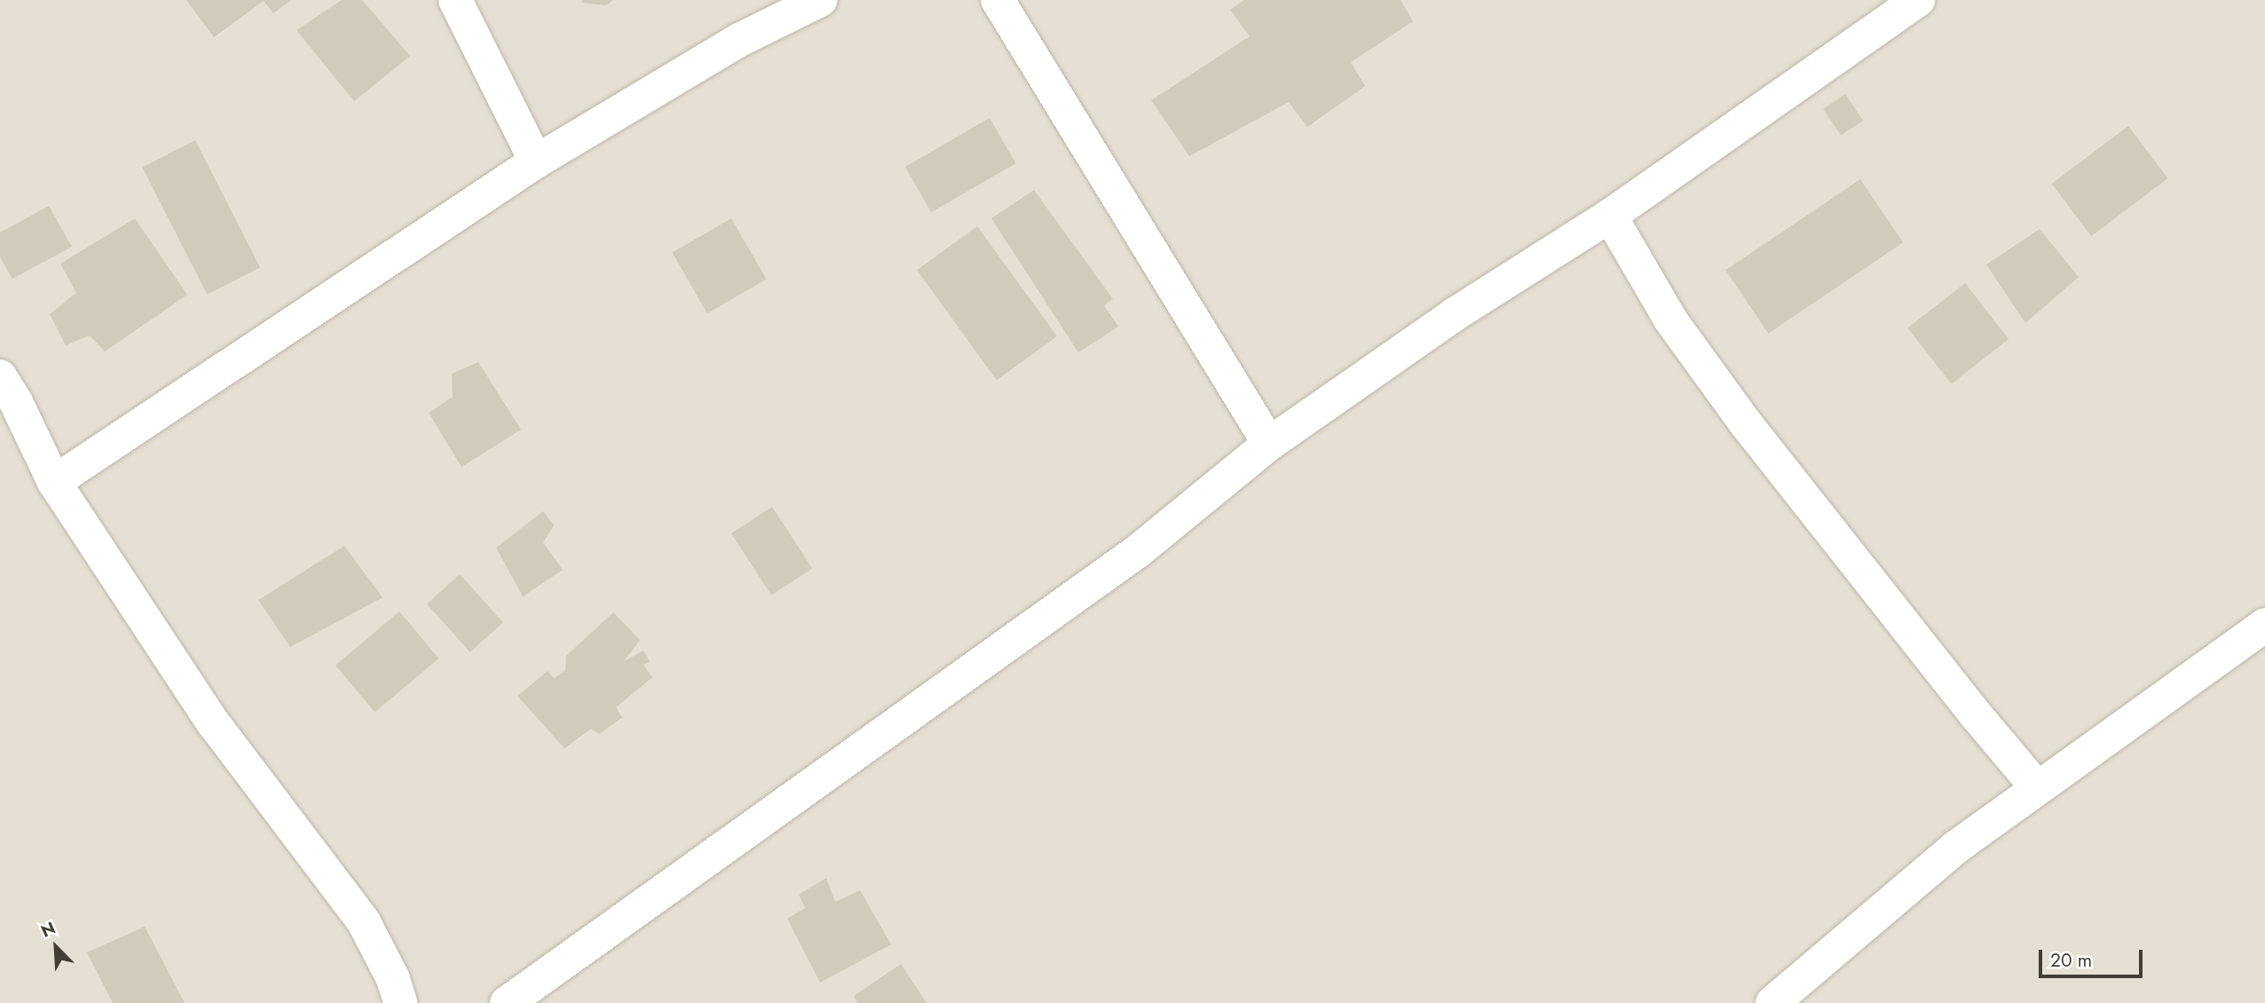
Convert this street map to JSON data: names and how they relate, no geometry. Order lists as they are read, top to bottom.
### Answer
{
  "scale_bar": "20 m",
  "north": "top left"
}
